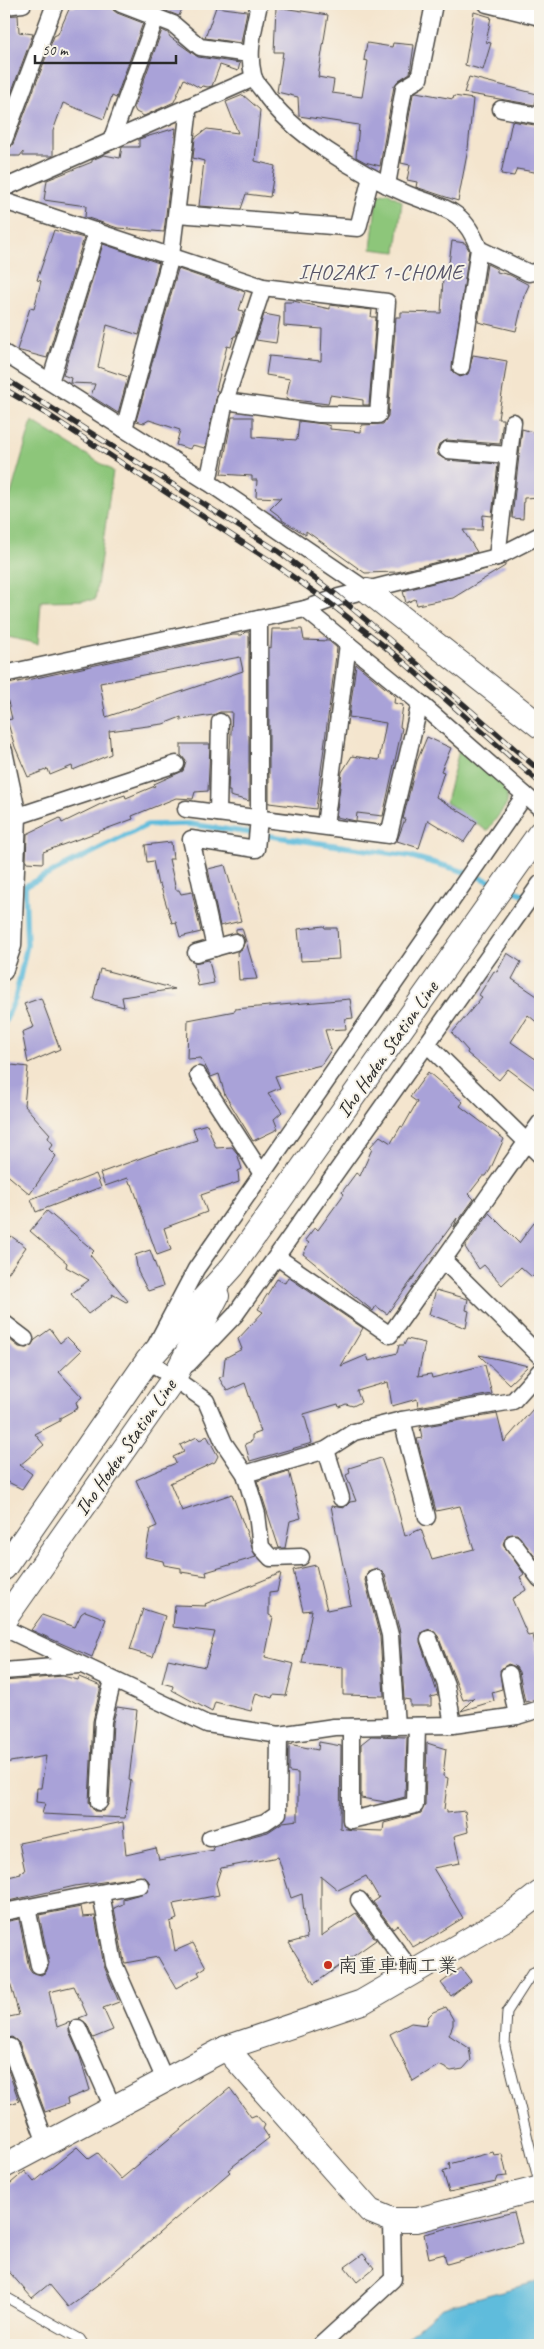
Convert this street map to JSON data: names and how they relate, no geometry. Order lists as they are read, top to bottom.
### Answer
{
  "streets": {
    "main road": ["Iho Hoden Station Line"]
  },
  "districts": ["IHOZAKI 1-CHOME"],
  "places": ["南重車輌工業"],
  "scale_bar": "50 m"
}
